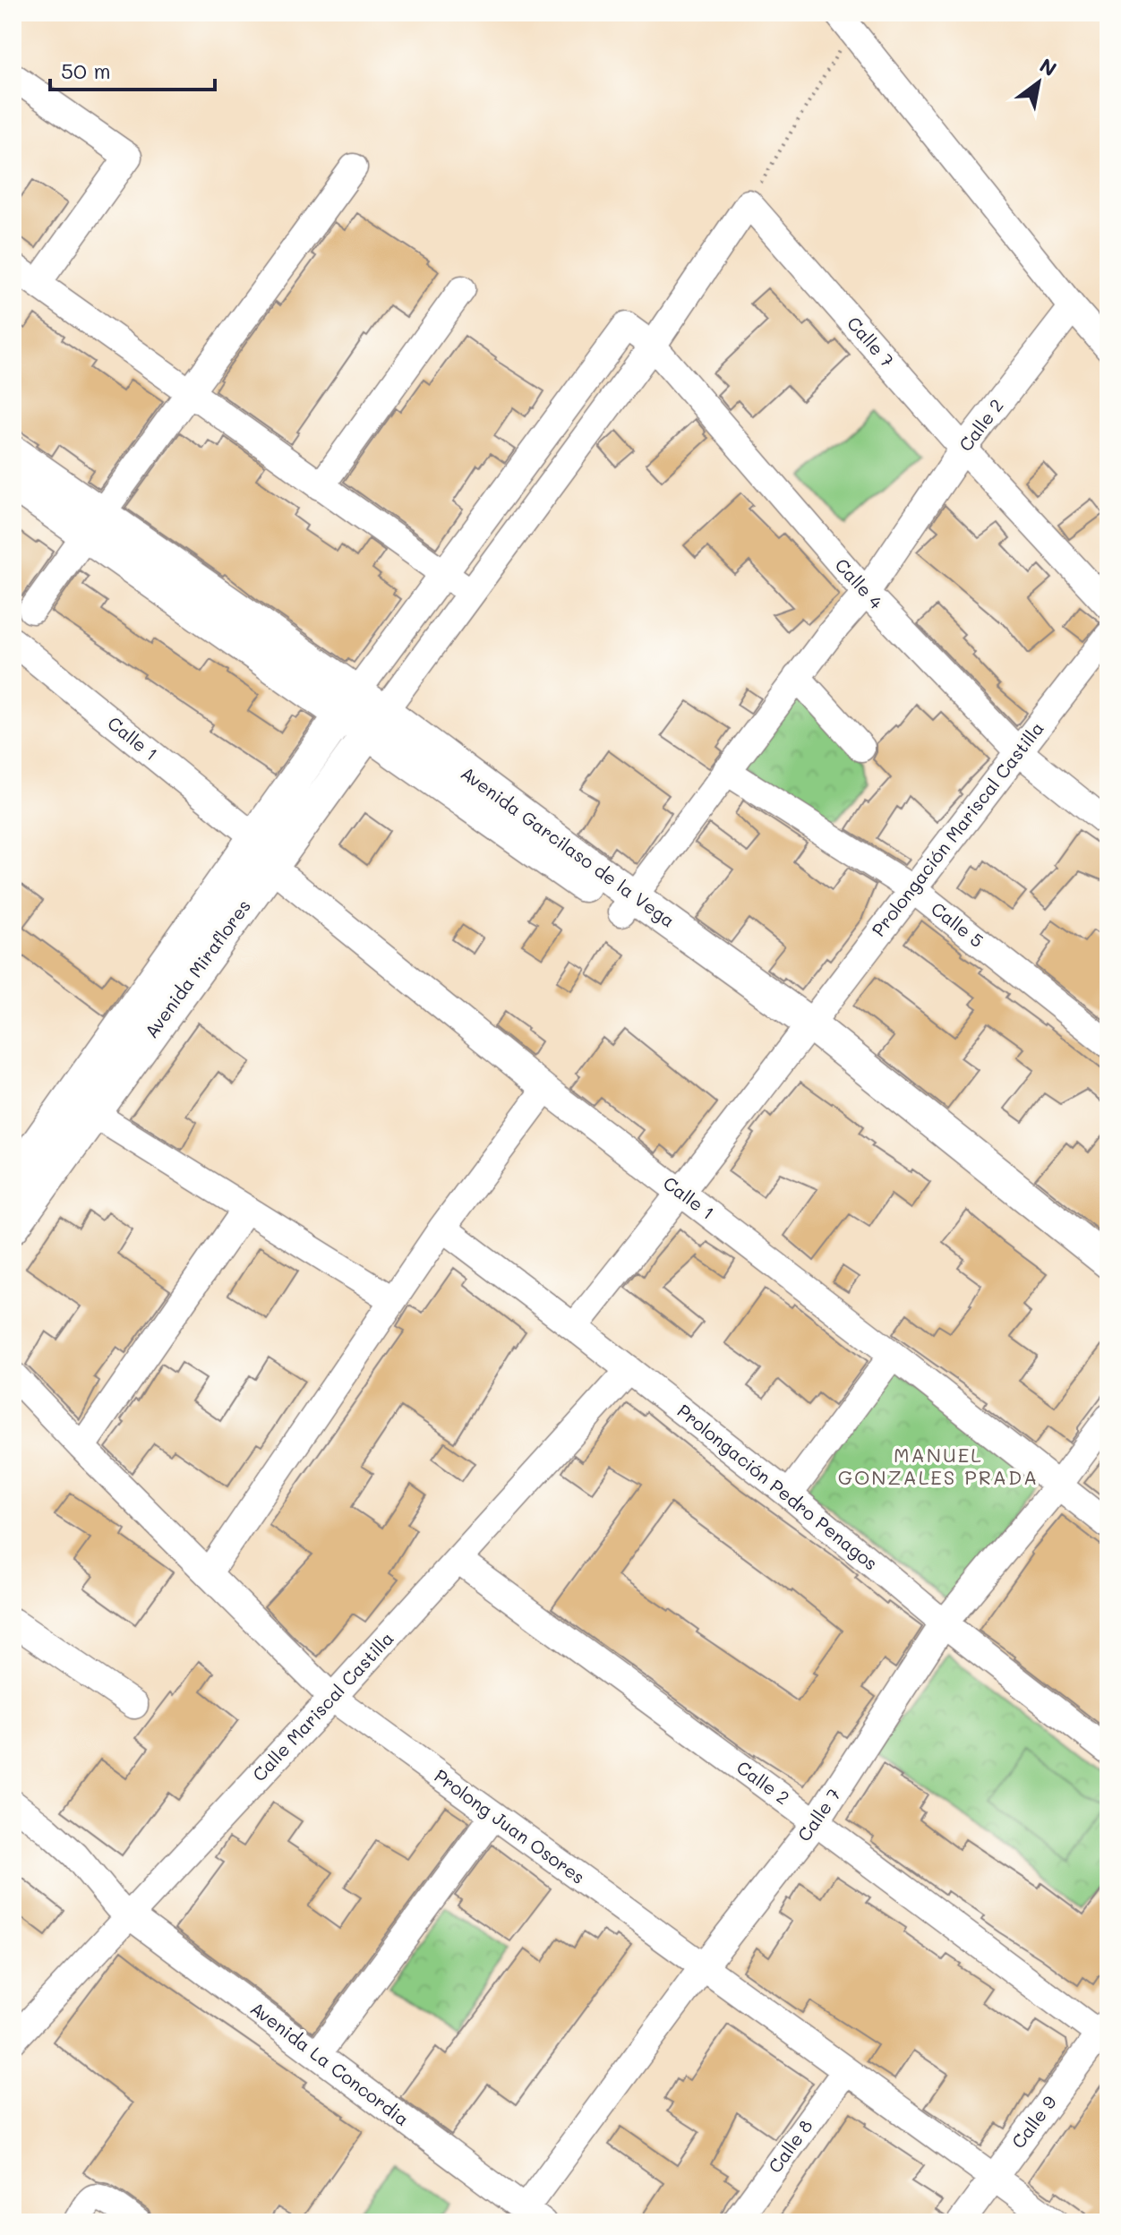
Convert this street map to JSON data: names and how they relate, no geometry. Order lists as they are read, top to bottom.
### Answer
{
  "streets": {
    "street": [
      "Calle 7",
      "Calle 2",
      "Calle 4",
      "Calle 1",
      "Prolongación Mariscal Castilla",
      "Avenida Garcilaso de la Vega",
      "Calle 5",
      "Avenida Miraflores",
      "Prolongación Pedro Penagos",
      "Calle Mariscal Castilla",
      "Prolong Juan Osores",
      "Avenida La Concordia",
      "Calle 9",
      "Calle 8"
    ]
  },
  "crossings": [
    ["Calle 7", "Calle 2"],
    ["Calle 7", "Calle 1"],
    ["Calle 7", "Prolongación Pedro Penagos"],
    ["Calle 7", "Prolong Juan Osores"],
    ["Calle 7", "Avenida La Concordia"],
    ["Calle 2", "Calle 4"],
    ["Calle 2", "Avenida Garcilaso de la Vega"],
    ["Calle 2", "Calle 5"],
    ["Calle 2", "Calle Mariscal Castilla"],
    ["Calle 2", "Calle 9"],
    ["Calle 4", "Prolongación Mariscal Castilla"],
    ["Calle 1", "Prolongación Mariscal Castilla"],
    ["Calle 1", "Avenida Miraflores"],
    ["Prolongación Mariscal Castilla", "Avenida Garcilaso de la Vega"],
    ["Prolongación Mariscal Castilla", "Calle 5"],
    ["Prolongación Mariscal Castilla", "Prolongación Pedro Penagos"],
    ["Avenida Garcilaso de la Vega", "Avenida Miraflores"],
    ["Prolongación Pedro Penagos", "Calle Mariscal Castilla"],
    ["Calle Mariscal Castilla", "Prolong Juan Osores"],
    ["Calle Mariscal Castilla", "Avenida La Concordia"],
    ["Prolong Juan Osores", "Calle 9"],
    ["Prolong Juan Osores", "Calle 8"]
  ],
  "districts": ["MANUEL GONZALES PRADA"],
  "scale_bar": "50 m",
  "north": "top right"
}
